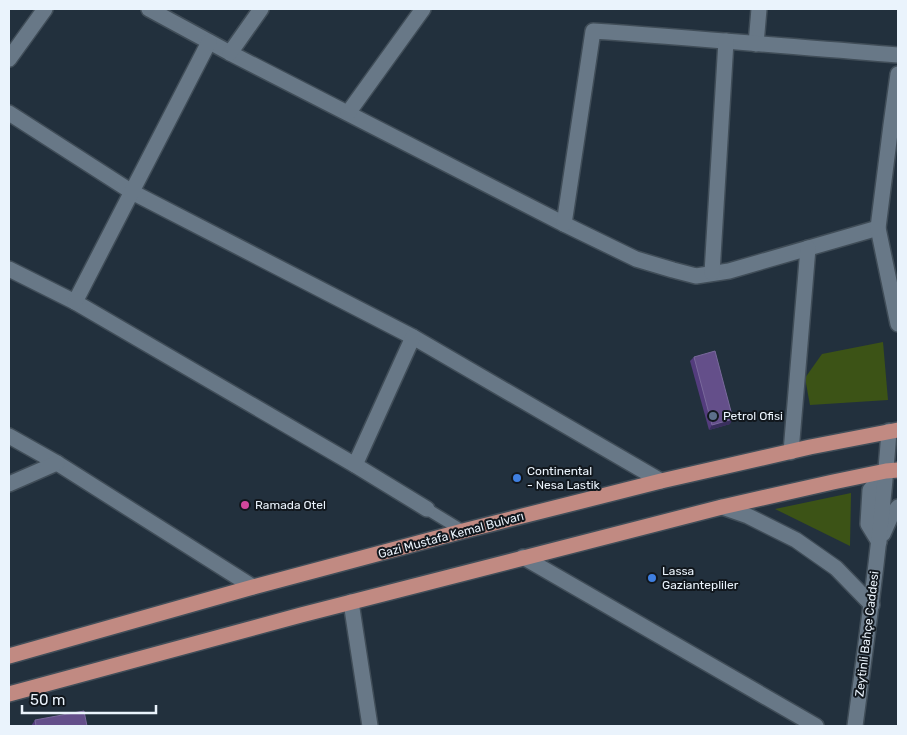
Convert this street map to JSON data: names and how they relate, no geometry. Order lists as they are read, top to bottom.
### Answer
{
  "streets": {
    "highway": ["Gazi Mustafa Kemal Bulvarı"],
    "street": ["Zeytinli Bahçe Caddesi"]
  },
  "places": [
    "Petrol Ofisi",
    "Continental - Nesa Lastik",
    "Ramada Otel",
    "Lassa Gaziantepliler"
  ],
  "scale_bar": "50 m"
}
